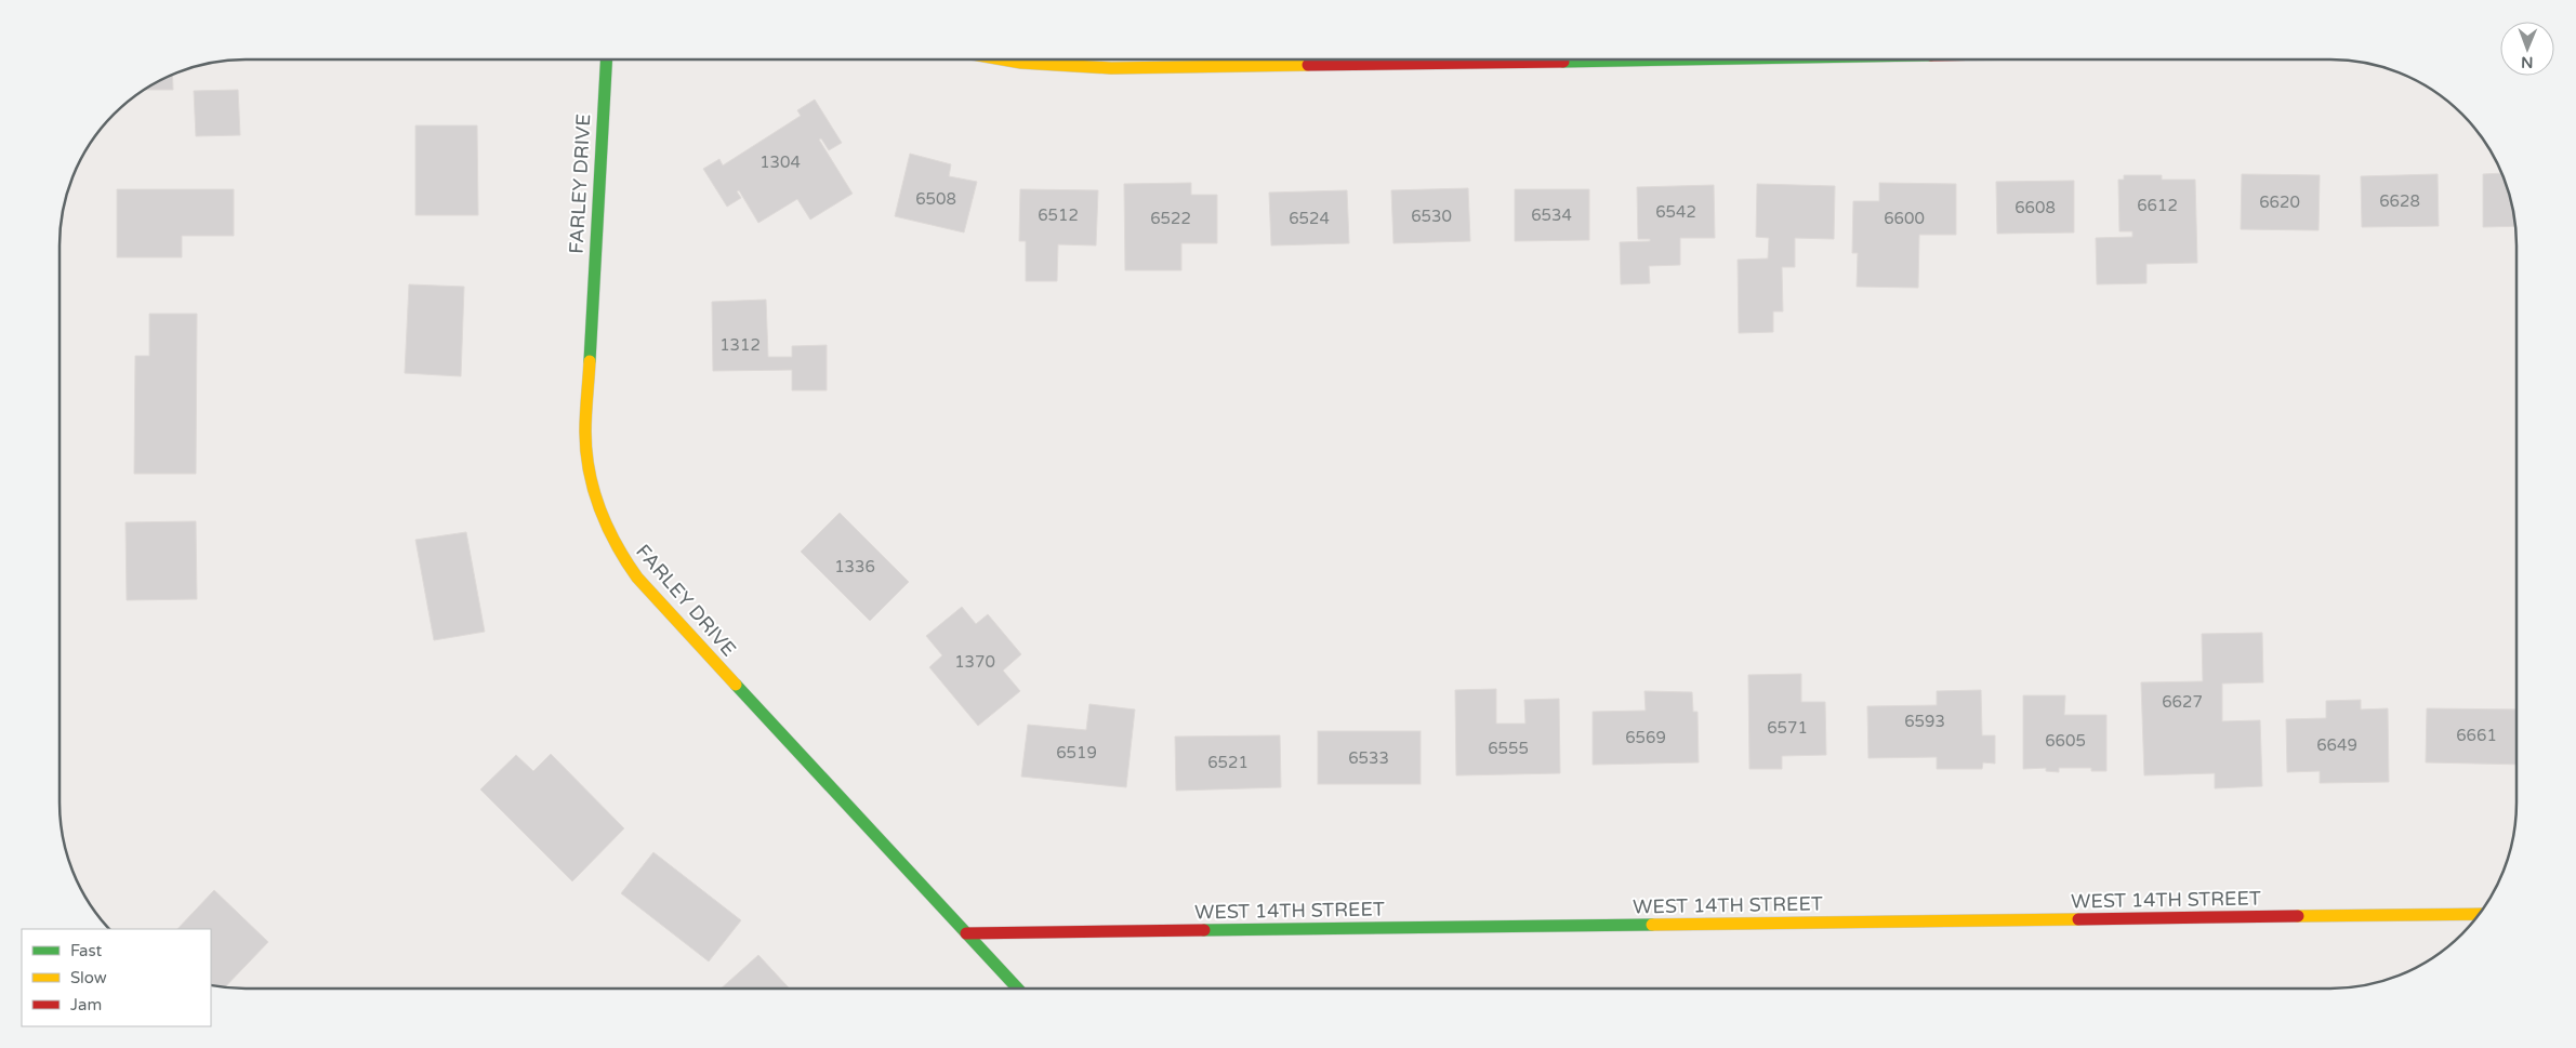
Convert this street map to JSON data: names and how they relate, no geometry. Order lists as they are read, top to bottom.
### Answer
{
  "streets": {
    "street": ["FARLEY DRIVE", "WEST 14TH STREET"]
  },
  "crossings": [
    ["FARLEY DRIVE", "WEST 14TH STREET"]
  ],
  "house_numbers": [
    "1304",
    "6508",
    "6628",
    "6620",
    "6612",
    "6608",
    "6542",
    "6512",
    "6534",
    "6530",
    "6522",
    "6524",
    "6600",
    "1312",
    "1336",
    "1370",
    "6627",
    "6593",
    "6571",
    "6661",
    "6569",
    "6605",
    "6649",
    "6555",
    "6519",
    "6533",
    "6521"
  ],
  "legend": ["Fast", "Slow", "Jam"],
  "north": "bottom"
}
